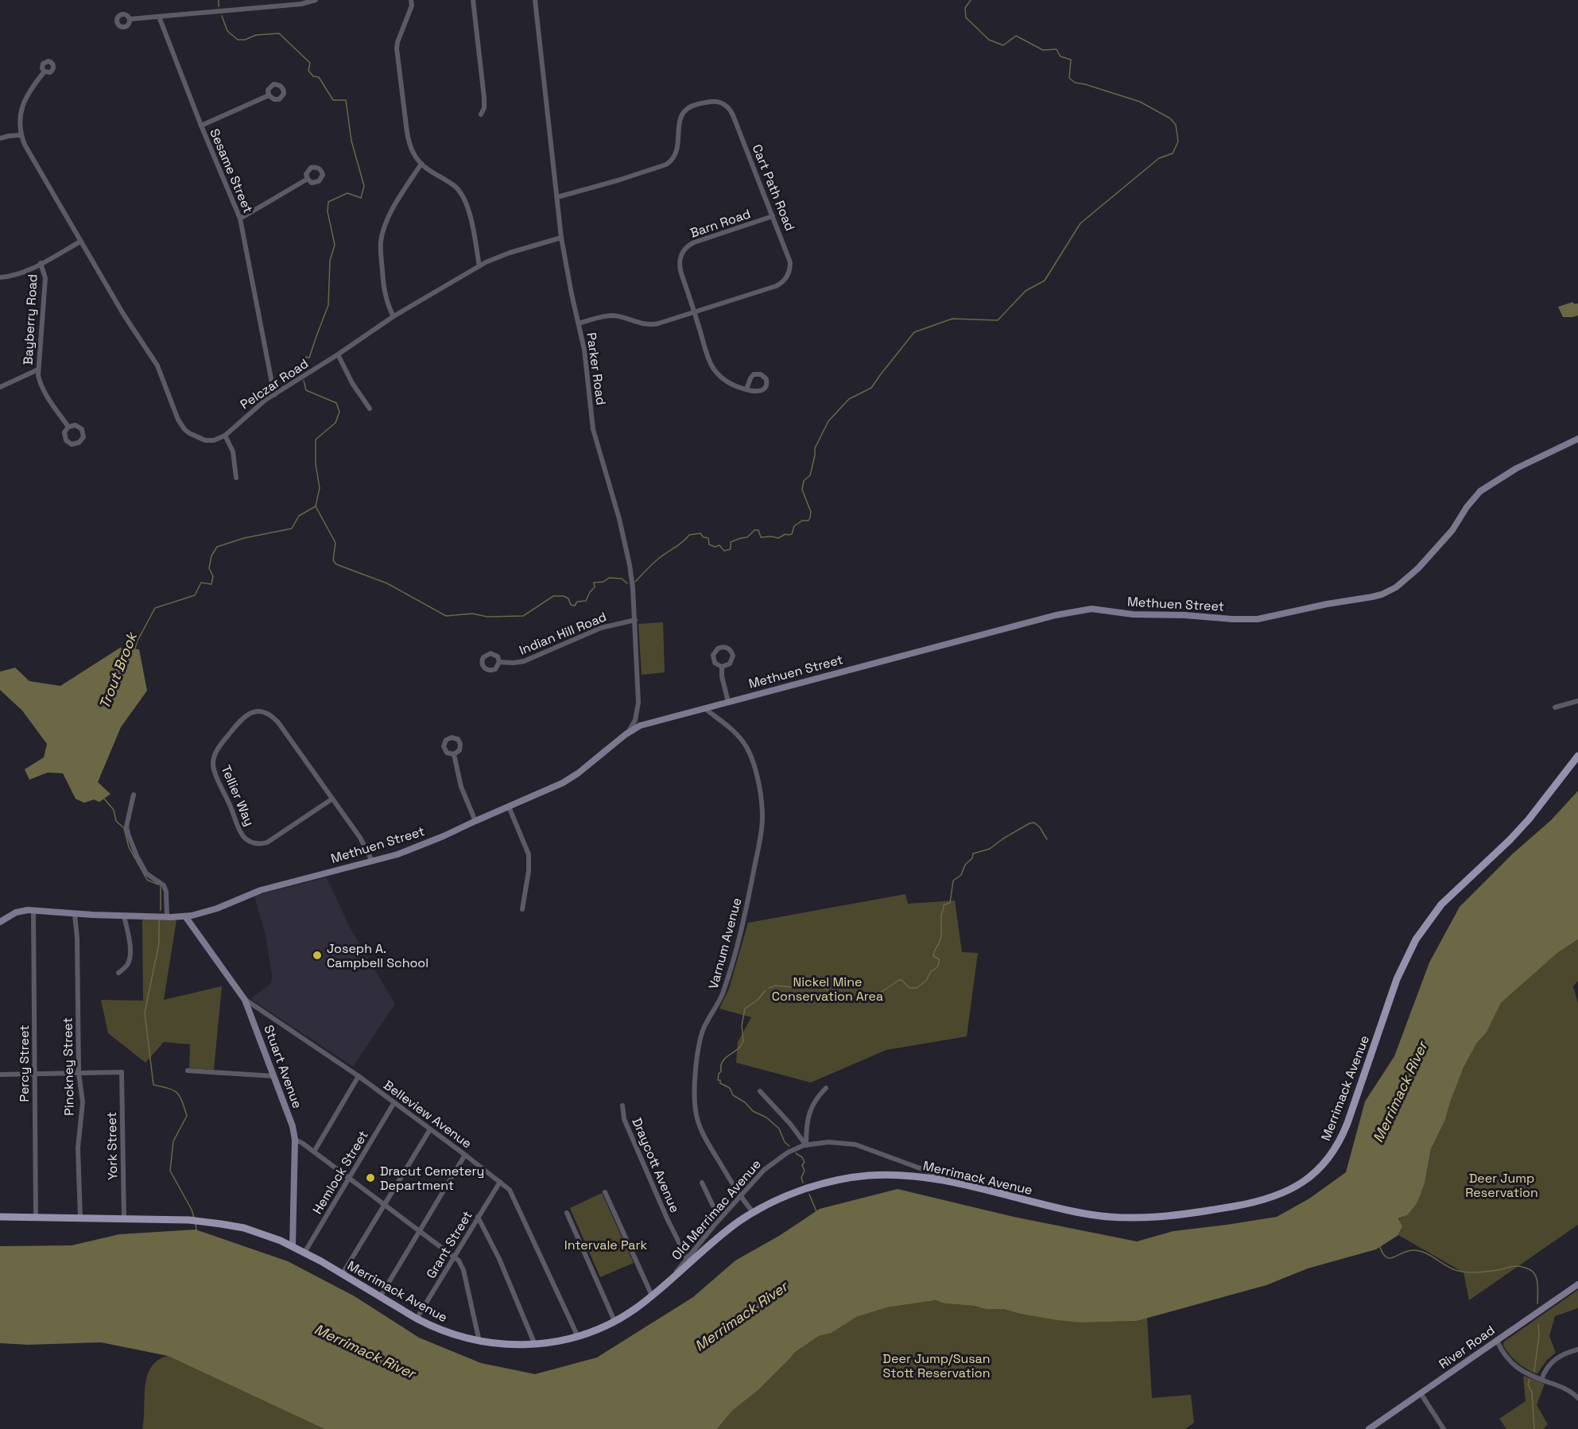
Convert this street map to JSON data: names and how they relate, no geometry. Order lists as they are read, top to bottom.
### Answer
{
  "streets": {
    "main road": ["Merrimack Avenue"],
    "street": [
      "Sesame Street",
      "Cart Path Road",
      "Barn Road",
      "Bayberry Road",
      "Parker Road",
      "Pelczar Road",
      "Methuen Street",
      "Indian Hill Road",
      "Tellier Way",
      "Varnum Avenue",
      "Percy Street",
      "Pinckney Street",
      "Stuart Avenue",
      "Belleview Avenue",
      "York Street",
      "Draycott Avenue",
      "Hemlock Street",
      "Old Merrimac Avenue",
      "Grant Street",
      "River Road"
    ]
  },
  "crossings": [
    ["Sesame Street", "Pelczar Road"],
    ["Cart Path Road", "Barn Road"],
    ["Cart Path Road", "Parker Road"],
    ["Parker Road", "Pelczar Road"],
    ["Parker Road", "Methuen Street"],
    ["Parker Road", "Indian Hill Road"],
    ["Methuen Street", "Tellier Way"],
    ["Methuen Street", "Varnum Avenue"],
    ["Methuen Street", "Percy Street"],
    ["Methuen Street", "Pinckney Street"],
    ["Methuen Street", "Stuart Avenue"],
    ["Varnum Avenue", "Merrimack Avenue"],
    ["Varnum Avenue", "Old Merrimac Avenue"],
    ["Percy Street", "Merrimack Avenue"],
    ["Pinckney Street", "Merrimack Avenue"],
    ["Pinckney Street", "York Street"],
    ["Stuart Avenue", "Merrimack Avenue"],
    ["Stuart Avenue", "Belleview Avenue"],
    ["Merrimack Avenue", "Belleview Avenue"],
    ["Merrimack Avenue", "York Street"],
    ["Merrimack Avenue", "Hemlock Street"],
    ["Merrimack Avenue", "Old Merrimac Avenue"],
    ["Merrimack Avenue", "Grant Street"],
    ["Belleview Avenue", "Hemlock Street"],
    ["Belleview Avenue", "Grant Street"],
    ["Draycott Avenue", "Old Merrimac Avenue"]
  ],
  "water": ["Trout Brook", "Merrimack River"],
  "parks": [
    "Nickel Mine Conservation Area",
    "Deer Jump Reservation",
    "Intervale Park",
    "Deer Jump/Susan Stott Reservation"
  ],
  "places": ["Joseph A. Campbell School", "Dracut Cemetery Department"]
}
